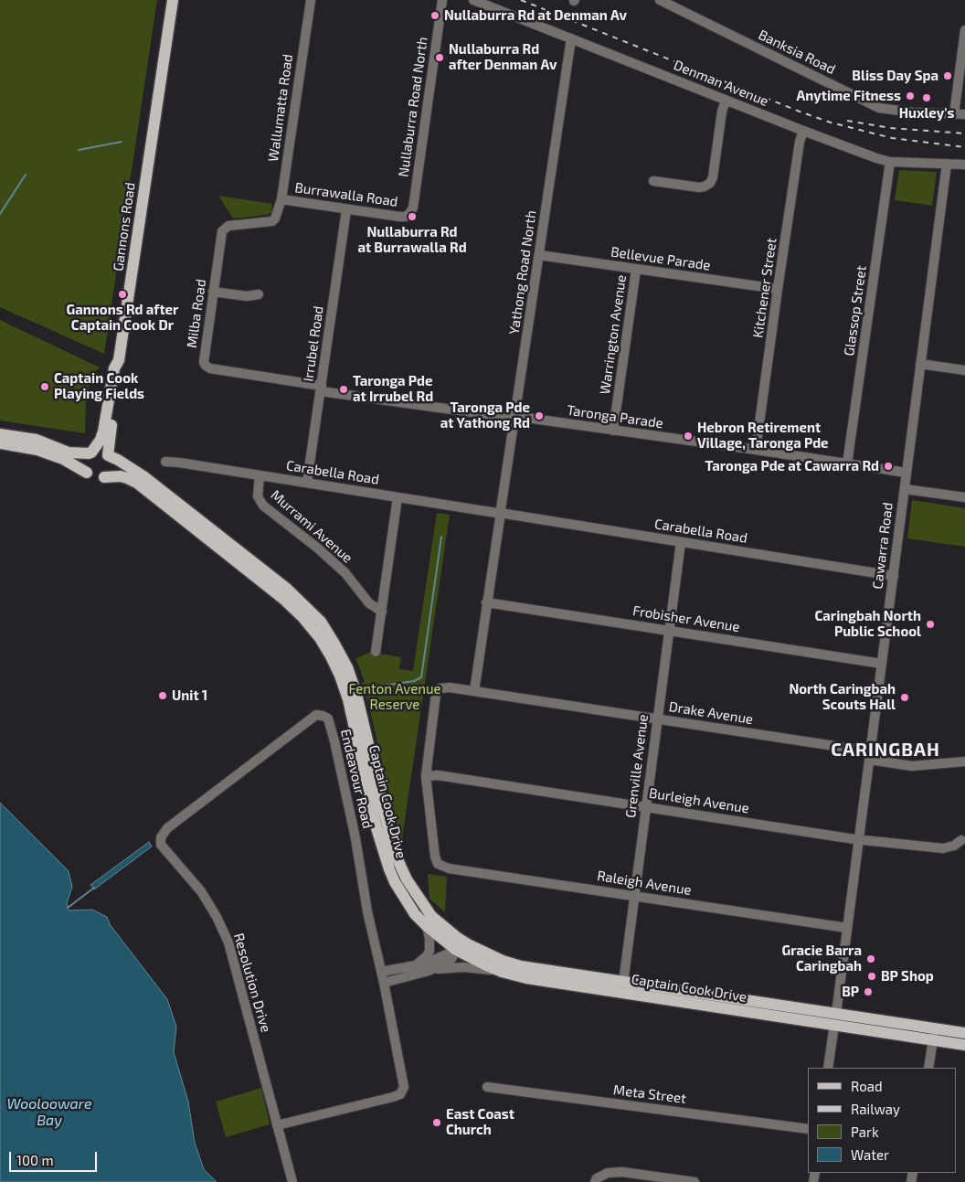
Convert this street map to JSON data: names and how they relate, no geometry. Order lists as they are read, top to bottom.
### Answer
{
  "streets": {
    "main road": ["Gannons Road", "Captain Cook Drive"],
    "street": [
      "Banksia Road",
      "Denman Avenue",
      "Nullaburra Road North",
      "Wallumatta Road",
      "Burrawalla Road",
      "Bellevue Parade",
      "Yathong Road North",
      "Kitchener Street",
      "Glassop Street",
      "Milba Road",
      "Warrington Avenue",
      "Irrubel Road",
      "Taronga Parade",
      "Carabella Road",
      "Murrami Avenue",
      "Cawarra Road",
      "Frobisher Avenue",
      "Drake Avenue",
      "Grenville Avenue",
      "Endeavour Road",
      "Burleigh Avenue",
      "Raleigh Avenue",
      "Resolution Drive",
      "Meta Street"
    ]
  },
  "crossings": [
    ["Denman Avenue", "Yathong Road North"],
    ["Denman Avenue", "Kitchener Street"],
    ["Denman Avenue", "Glassop Street"],
    ["Denman Avenue", "Cawarra Road"],
    ["Nullaburra Road North", "Burrawalla Road"],
    ["Wallumatta Road", "Burrawalla Road"],
    ["Wallumatta Road", "Milba Road"],
    ["Burrawalla Road", "Irrubel Road"],
    ["Gannons Road", "Captain Cook Drive"],
    ["Bellevue Parade", "Yathong Road North"],
    ["Bellevue Parade", "Kitchener Street"],
    ["Bellevue Parade", "Warrington Avenue"],
    ["Yathong Road North", "Taronga Parade"],
    ["Yathong Road North", "Carabella Road"],
    ["Yathong Road North", "Frobisher Avenue"],
    ["Yathong Road North", "Drake Avenue"],
    ["Kitchener Street", "Taronga Parade"],
    ["Glassop Street", "Taronga Parade"],
    ["Milba Road", "Irrubel Road"],
    ["Milba Road", "Taronga Parade"],
    ["Warrington Avenue", "Taronga Parade"],
    ["Irrubel Road", "Taronga Parade"],
    ["Irrubel Road", "Carabella Road"],
    ["Taronga Parade", "Cawarra Road"],
    ["Carabella Road", "Murrami Avenue"],
    ["Carabella Road", "Cawarra Road"],
    ["Carabella Road", "Grenville Avenue"],
    ["Cawarra Road", "Frobisher Avenue"],
    ["Cawarra Road", "Drake Avenue"],
    ["Cawarra Road", "Burleigh Avenue"],
    ["Cawarra Road", "Captain Cook Drive"],
    ["Cawarra Road", "Raleigh Avenue"],
    ["Frobisher Avenue", "Grenville Avenue"],
    ["Drake Avenue", "Grenville Avenue"],
    ["Drake Avenue", "Burleigh Avenue"],
    ["Drake Avenue", "Raleigh Avenue"],
    ["Grenville Avenue", "Burleigh Avenue"],
    ["Grenville Avenue", "Captain Cook Drive"],
    ["Grenville Avenue", "Raleigh Avenue"],
    ["Endeavour Road", "Resolution Drive"],
    ["Burleigh Avenue", "Raleigh Avenue"]
  ],
  "districts": ["CARINGBAH"],
  "water": ["Woolooware Bay"],
  "parks": ["Fenton Avenue Reserve"],
  "places": [
    "Nullaburra Rd at Denman Av",
    "Nullaburra Rd after Denman Av",
    "Bliss Day Spa",
    "Anytime Fitness",
    "Huxley's",
    "Nullaburra Rd at Burrawalla Rd",
    "Gannons Rd after Captain Cook Dr",
    "Captain Cook Playing Fields",
    "Taronga Pde at Irrubel Rd",
    "Taronga Pde at Yathong Rd",
    "Hebron Retirement Village, Taronga Pde",
    "Taronga Pde at Cawarra Rd",
    "Caringbah North Public School",
    "Unit 1",
    "North Caringbah Scouts Hall",
    "Gracie Barra Caringbah",
    "BP Shop",
    "BP",
    "East Coast Church"
  ],
  "legend": [
    "Road",
    "Railway",
    "Park",
    "Water"
  ],
  "scale_bar": "100 m"
}
